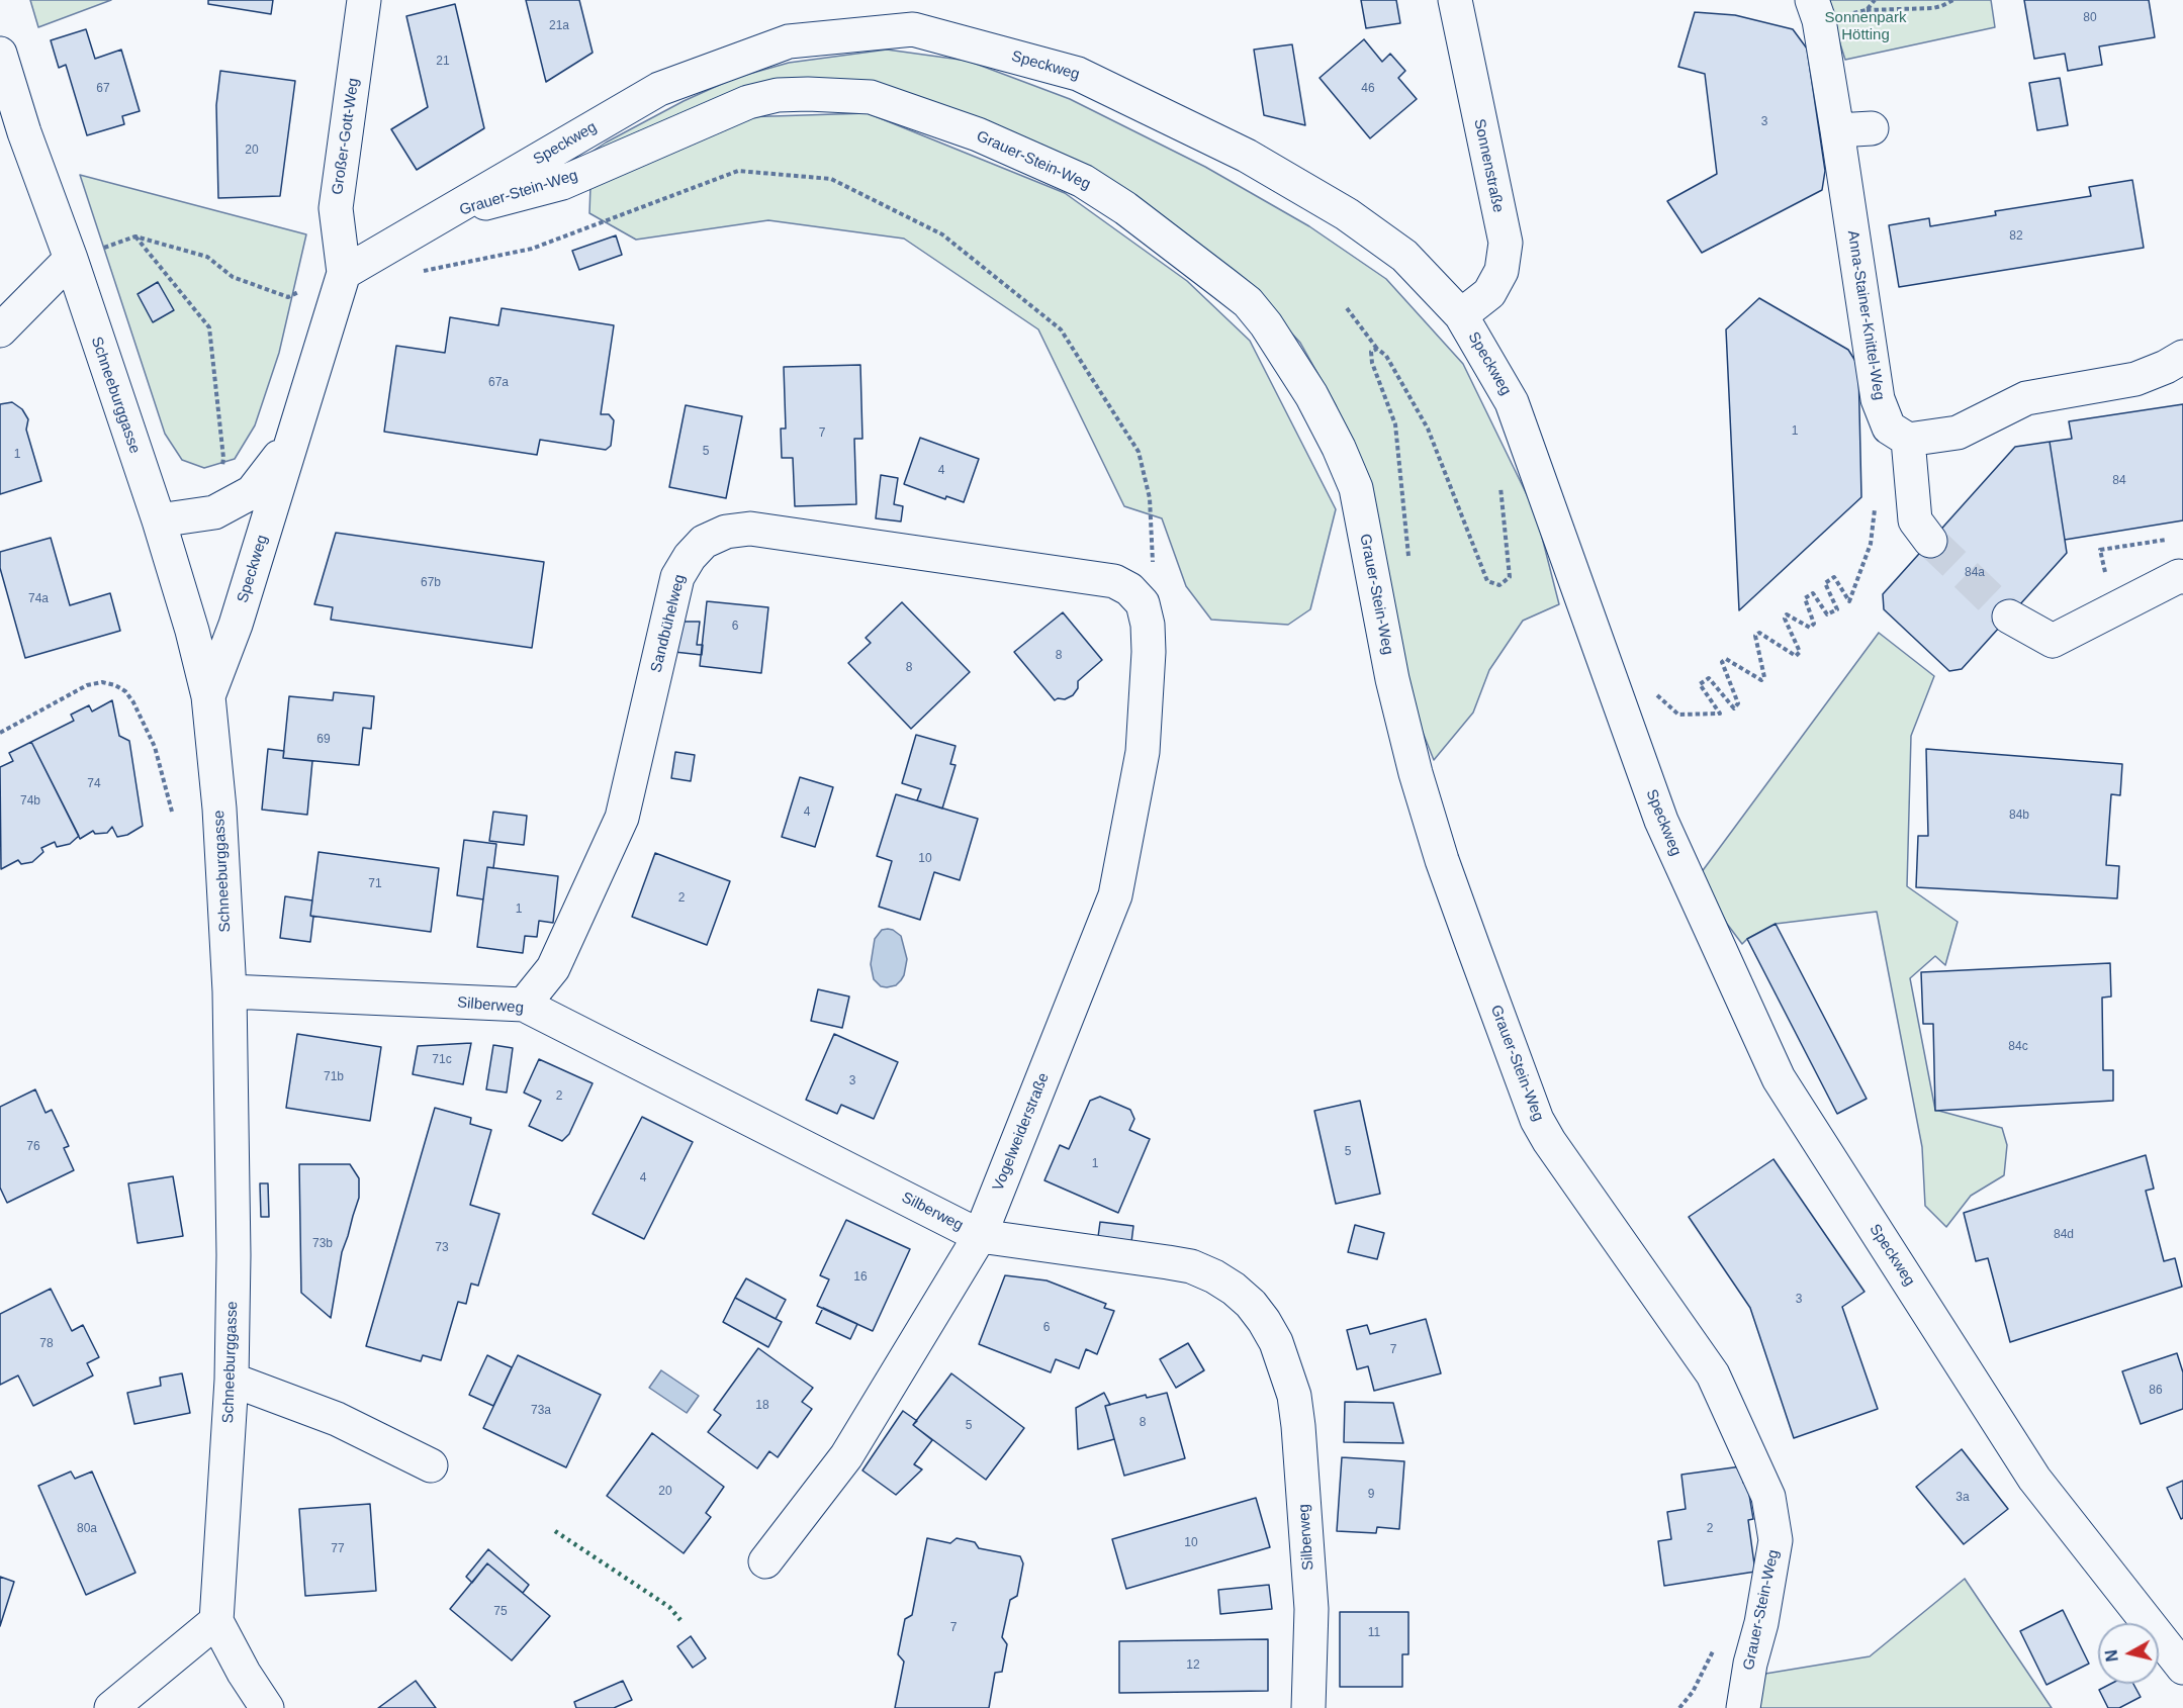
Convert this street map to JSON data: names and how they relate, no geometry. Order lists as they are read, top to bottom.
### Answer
{
  "streets": {
    "street": [
      "Speckweg",
      "Großer-Gott-Weg",
      "Grauer-Stein-Weg",
      "Sonnenstraße",
      "Anna-Stainer-Knittel-Weg",
      "Schneeburggasse",
      "Sandbühelweg",
      "Silberweg",
      "Vogelweiderstraße"
    ]
  },
  "crossings": [
    ["Speckweg", "Großer-Gott-Weg"],
    ["Speckweg", "Grauer-Stein-Weg"],
    ["Speckweg", "Sonnenstraße"],
    ["Speckweg", "Schneeburggasse"],
    ["Schneeburggasse", "Silberweg"],
    ["Sandbühelweg", "Silberweg"],
    ["Sandbühelweg", "Vogelweiderstraße"],
    ["Silberweg", "Vogelweiderstraße"]
  ],
  "parks": ["Sonnenpark Hötting"],
  "house_numbers": [
    "80",
    "21a",
    "21",
    "67",
    "46",
    "3",
    "20",
    "82",
    "67a",
    "1",
    "7",
    "5",
    "1",
    "4",
    "84",
    "84a",
    "67b",
    "74a",
    "6",
    "8",
    "8",
    "69",
    "74",
    "74b",
    "4",
    "84b",
    "10",
    "71",
    "2",
    "1",
    "84c",
    "71c",
    "71b",
    "3",
    "2",
    "76",
    "5",
    "1",
    "4",
    "84d",
    "73b",
    "73",
    "16",
    "3",
    "6",
    "78",
    "7",
    "86",
    "18",
    "73a",
    "8",
    "5",
    "20",
    "9",
    "3a",
    "80a",
    "2",
    "10",
    "77",
    "75",
    "7",
    "11",
    "12"
  ],
  "north": "left"
}
